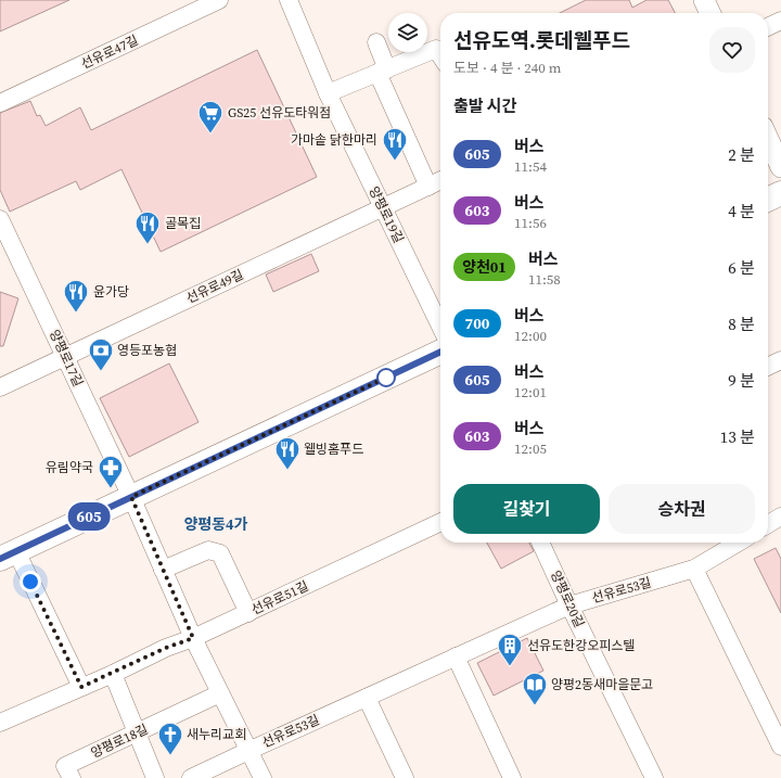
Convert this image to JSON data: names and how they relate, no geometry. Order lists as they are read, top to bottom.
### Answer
{
  "streets": {
    "street": [
      "선유로47길",
      "양평로19길",
      "선유로49길",
      "양평로17길",
      "선유로53길",
      "선유로51길",
      "양평로20길",
      "양평로18길"
    ]
  },
  "crossings": [
    ["양평로19길", "선유로49길"],
    ["선유로49길", "양평로17길"],
    ["선유로53길", "양평로20길"]
  ],
  "districts": ["양평동4가"],
  "places": {
    "supermarket": ["GS25 선유도타워점"],
    "restaurant": [
      "가마솥 닭한마리",
      "골목집",
      "윤가당",
      "웰빙홈푸드"
    ],
    "bank": ["영등포농협"],
    "pharmacy": ["유림약국"],
    "building": ["선유도한강오피스텔"],
    "library": ["양평2동새마을문고"],
    "church": ["새누리교회"]
  },
  "lines": ["bus line 605"],
  "page": {
    "on_map": "605",
    "heading": [
      ["선유도역.롯데웰푸드", "도보 · 4 분 · 240 m"],
      "출발 시간"
    ],
    "list": [
      {
        "mark": "605",
        "name": "버스",
        "note": "11:54",
        "value": "2 분"
      },
      {
        "mark": "603",
        "name": "버스",
        "note": "11:56",
        "value": "4 분"
      },
      {
        "mark": "양천01",
        "name": "버스",
        "note": "11:58",
        "value": "6 분"
      },
      {
        "mark": "700",
        "name": "버스",
        "note": "12:00",
        "value": "8 분"
      },
      {
        "mark": "605",
        "name": "버스",
        "note": "12:01",
        "value": "9 분"
      },
      {
        "mark": "603",
        "name": "버스",
        "note": "12:05",
        "value": "13 분"
      }
    ],
    "buttons": ["길찾기", "승차권"]
  }
}
